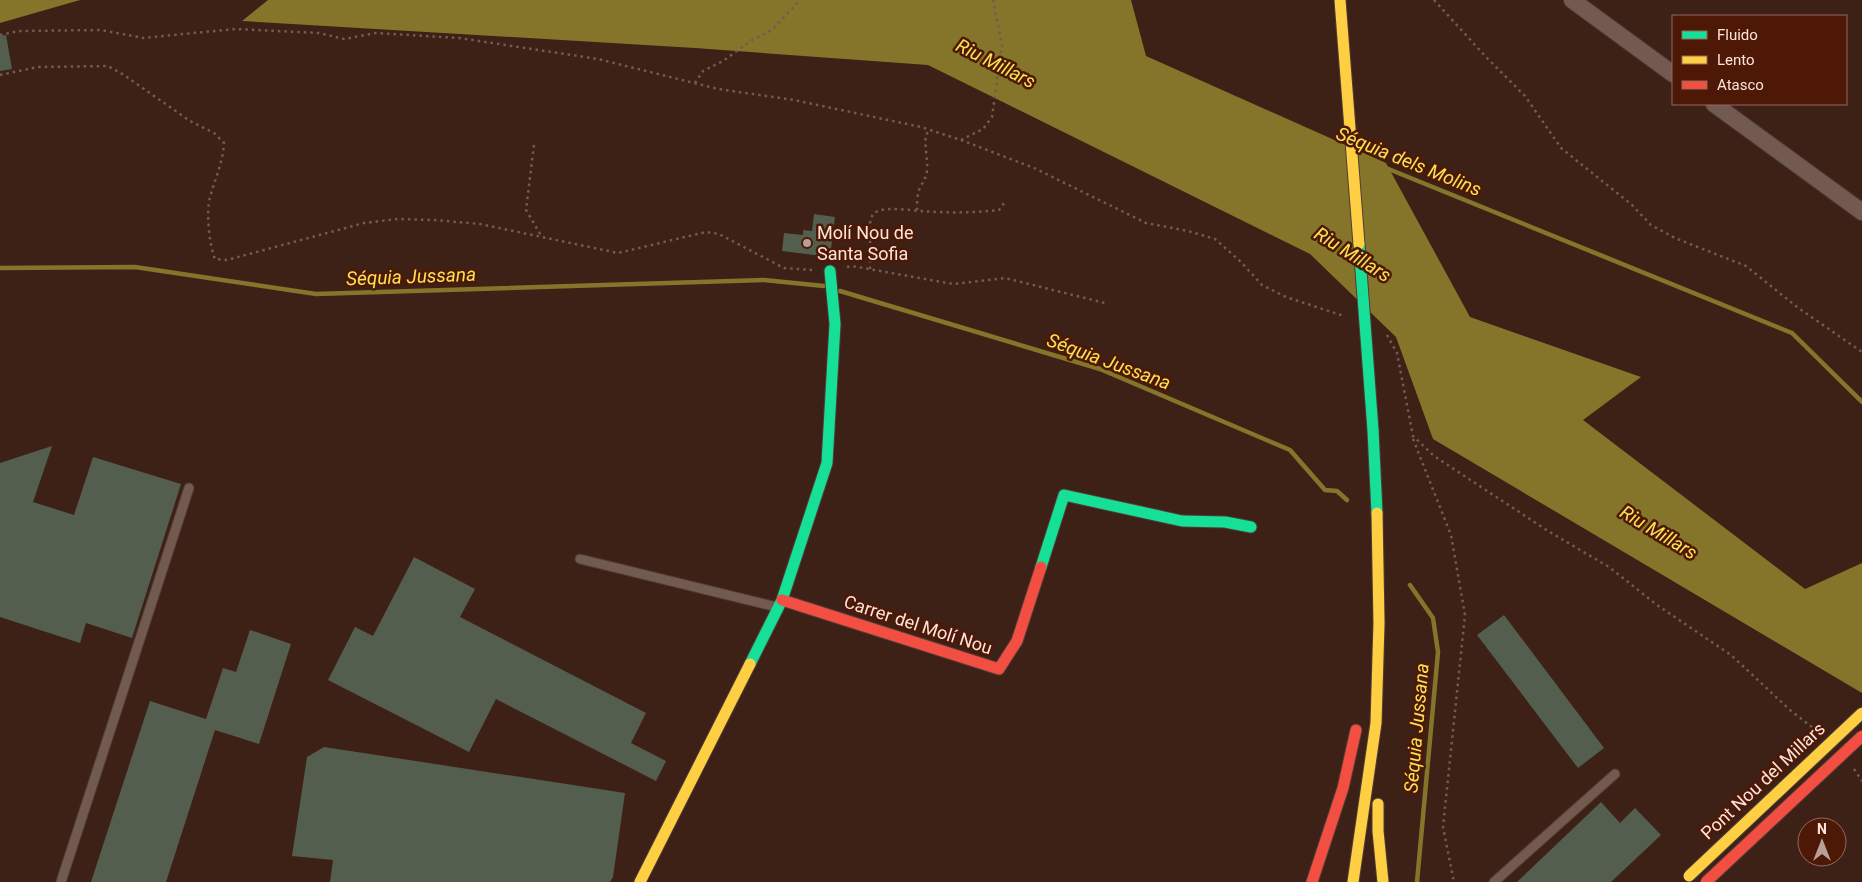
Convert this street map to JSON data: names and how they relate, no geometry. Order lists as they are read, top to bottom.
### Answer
{
  "streets": {
    "main road": ["Carrer del Molí Nou", "Pont Nou del Millars"]
  },
  "water": ["Riu Millars", "Séquia dels Molins", "Séquia Jussana"],
  "places": ["Molí Nou de Santa Sofia"],
  "legend": ["Fluido", "Lento", "Atasco"],
  "north": "top"
}
